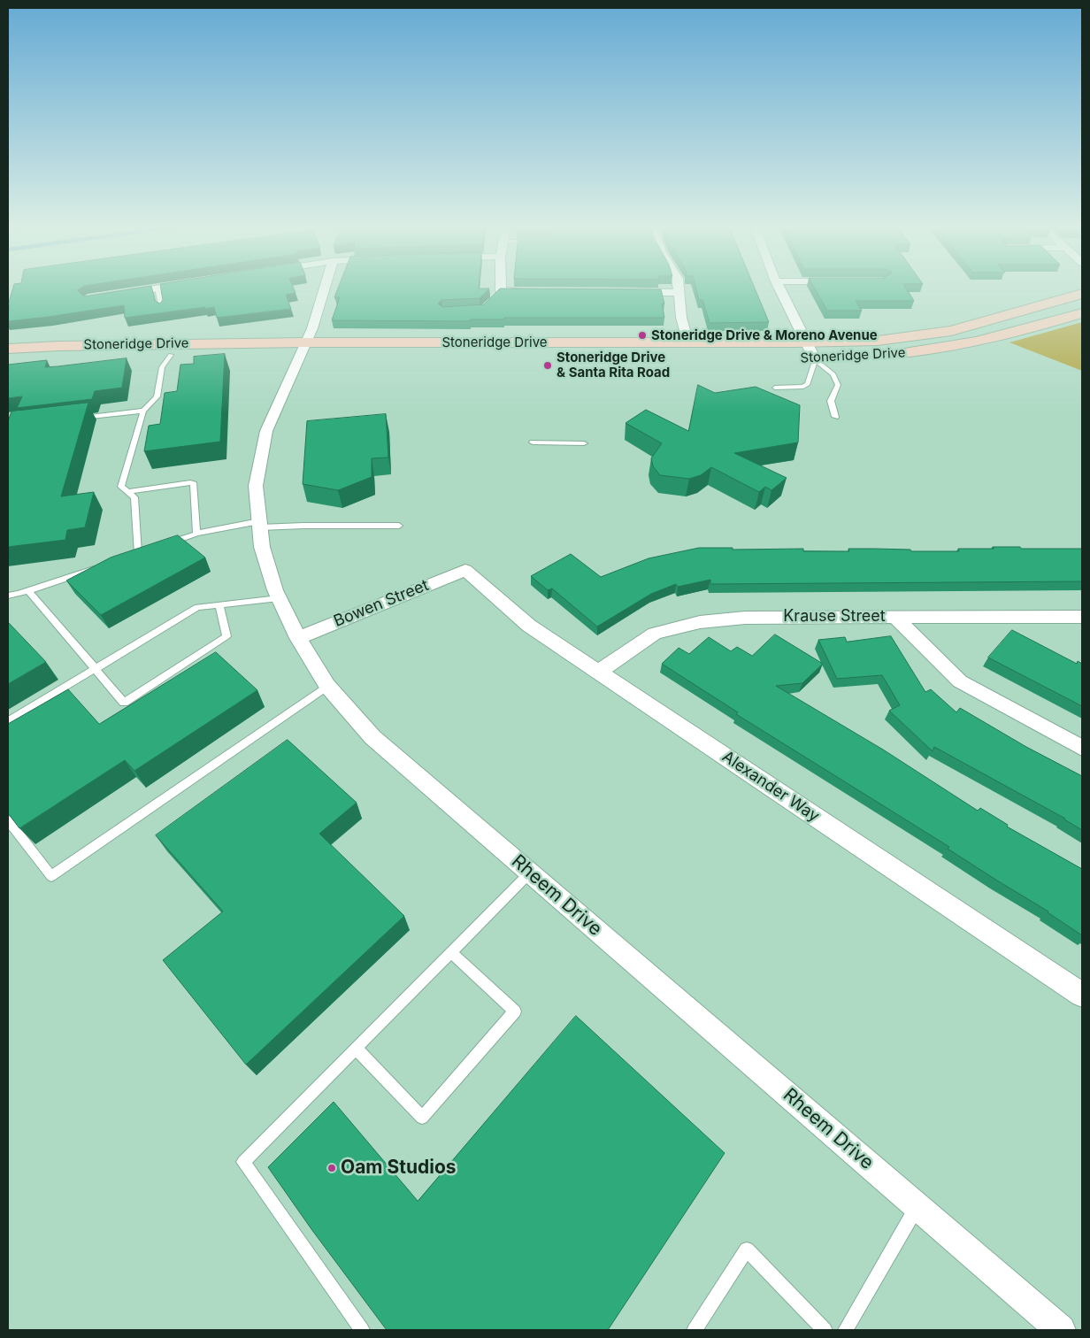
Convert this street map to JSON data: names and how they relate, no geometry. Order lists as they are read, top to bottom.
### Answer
{
  "streets": {
    "main road": ["Stoneridge Drive"],
    "street": [
      "Bowen Street",
      "Krause Street",
      "Alexander Way",
      "Rheem Drive"
    ]
  },
  "crossings": [
    ["Stoneridge Drive", "Rheem Drive"],
    ["Bowen Street", "Alexander Way"],
    ["Bowen Street", "Rheem Drive"],
    ["Krause Street", "Alexander Way"]
  ],
  "places": ["Stoneridge Drive & Moreno Avenue", "Stoneridge Drive & Santa Rita Road", "Oam Studios"]
}
